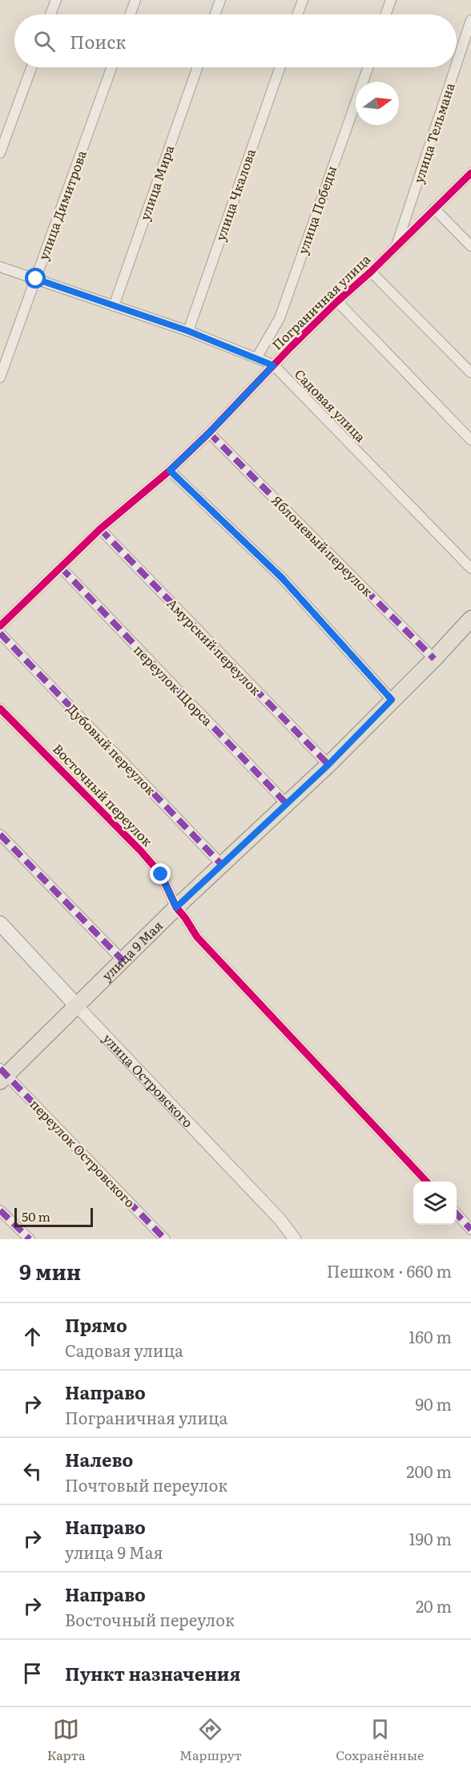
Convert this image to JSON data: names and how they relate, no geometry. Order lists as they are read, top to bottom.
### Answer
{
  "streets": {
    "main road": ["улица 9 Мая", "улица Островского"],
    "street": [
      "улица Тельмана",
      "улица Мира",
      "улица Чкалова",
      "улица Димитрова",
      "улица Победы",
      "Пограничная улица",
      "Садовая улица",
      "Яблоневый переулок",
      "Амурский переулок",
      "переулок Щорса",
      "Дубовый переулок",
      "Восточный переулок",
      "переулок Островского"
    ]
  },
  "crossings": [
    ["улица Тельмана", "Пограничная улица"],
    ["улица Мира", "Садовая улица"],
    ["улица Чкалова", "Садовая улица"],
    ["улица Димитрова", "Садовая улица"],
    ["улица Победы", "Садовая улица"],
    ["Пограничная улица", "Садовая улица"],
    ["Пограничная улица", "Яблоневый переулок"],
    ["Пограничная улица", "Амурский переулок"],
    ["Пограничная улица", "переулок Щорса"],
    ["Яблоневый переулок", "улица 9 Мая"],
    ["Амурский переулок", "улица 9 Мая"],
    ["переулок Щорса", "улица 9 Мая"],
    ["Дубовый переулок", "улица 9 Мая"],
    ["Восточный переулок", "улица 9 Мая"],
    ["улица 9 Мая", "улица Островского"],
    ["улица 9 Мая", "переулок Островского"]
  ],
  "scale_bar": "50 m",
  "north": "right",
  "page": {
    "search": "Поиск",
    "scale": "50 m",
    "heading": ["9 мин", "Пешком · 660 m"],
    "list": [
      ["Прямо", "Садовая улица", "160 m"],
      ["Направо", "Пограничная улица", "90 m"],
      ["Налево", "Почтовый переулок", "200 m"],
      ["Направо", "улица 9 Мая", "190 m"],
      ["Направо", "Восточный переулок", "20 m"],
      "Пункт назначения"
    ],
    "nav": ["Карта", "Маршрут", "Сохранённые"]
  }
}
